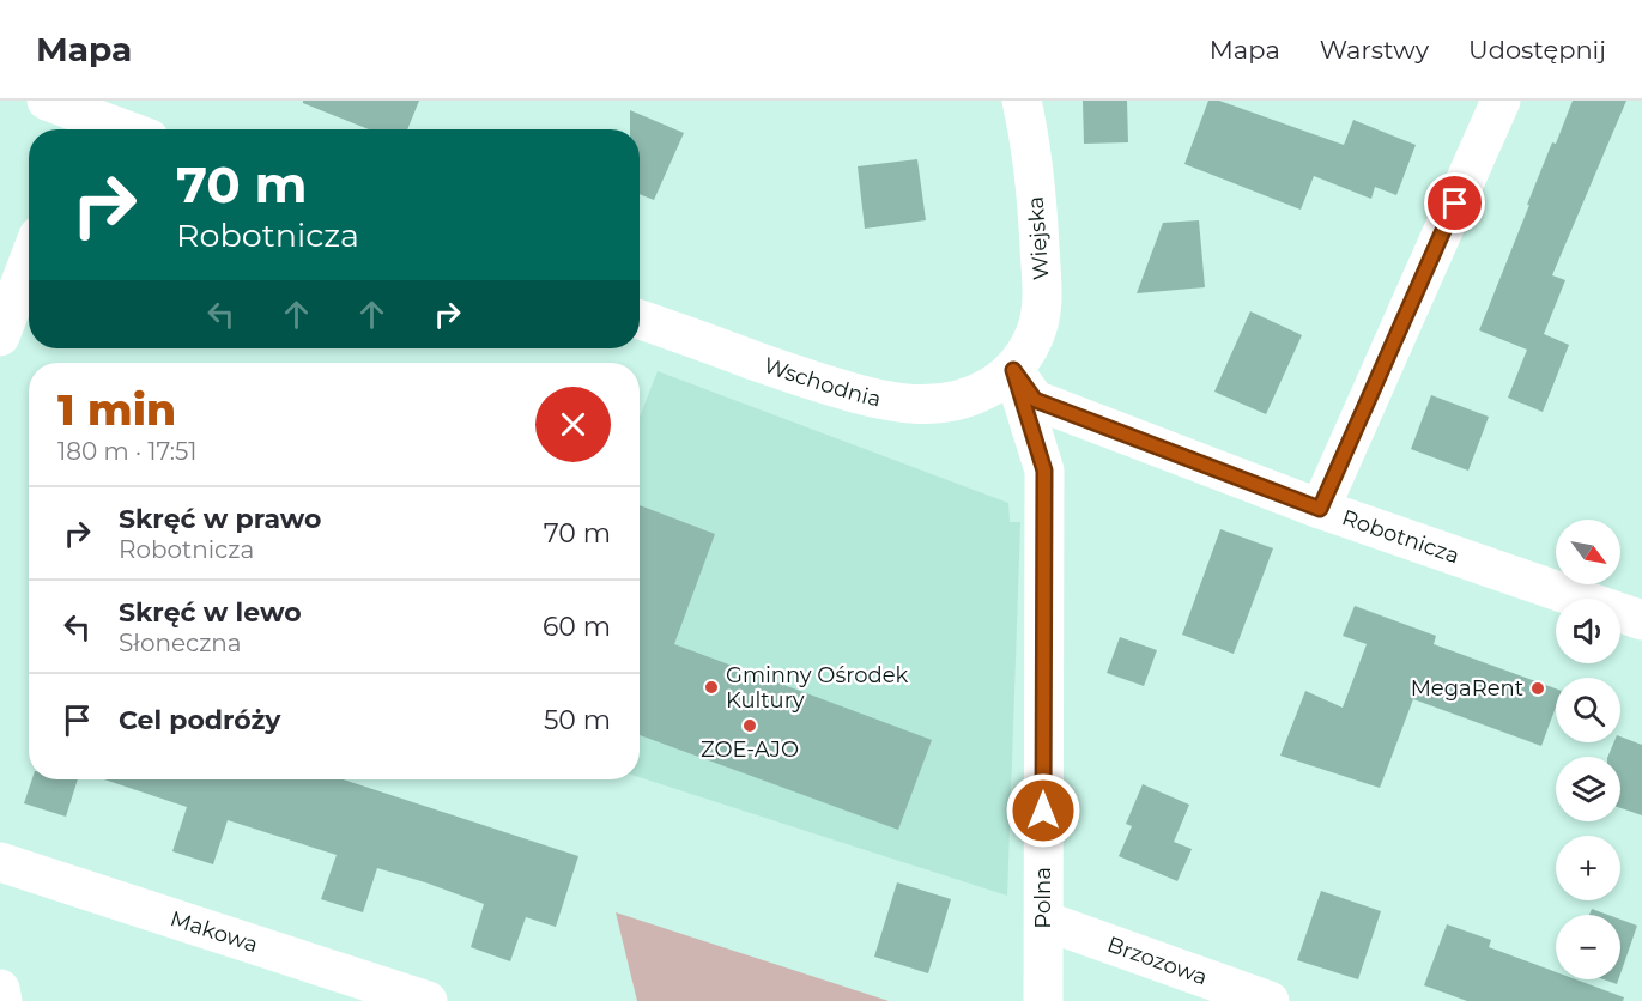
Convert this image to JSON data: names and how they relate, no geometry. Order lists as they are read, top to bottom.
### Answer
{
  "streets": {
    "street": [
      "Wiejska",
      "Wschodnia",
      "Robotnicza",
      "Polna",
      "Makowa",
      "Brzozowa"
    ]
  },
  "crossings": [
    ["Wiejska", "Wschodnia"],
    ["Wiejska", "Robotnicza"],
    ["Wiejska", "Polna"],
    ["Wschodnia", "Robotnicza"],
    ["Wschodnia", "Polna"],
    ["Robotnicza", "Polna"],
    ["Polna", "Brzozowa"]
  ],
  "places": ["Gminny Ośrodek Kultury", "MegaRent", "ZOE-AJO"],
  "north": "bottom right",
  "page": {
    "header": "Mapa",
    "nav": ["Mapa", "Warstwy", "Udostępnij"],
    "turn": ["70 m", "Robotnicza"],
    "heading": ["1 min", "180 m · 17:51"],
    "list": [
      {
        "name": "Skręć w prawo",
        "note": "Robotnicza",
        "value": "70 m"
      },
      {
        "name": "Skręć w lewo",
        "note": "Słoneczna",
        "value": "60 m"
      },
      {
        "name": "Cel podróży",
        "value": "50 m"
      }
    ],
    "map_buttons": ["+", "−"]
  }
}
